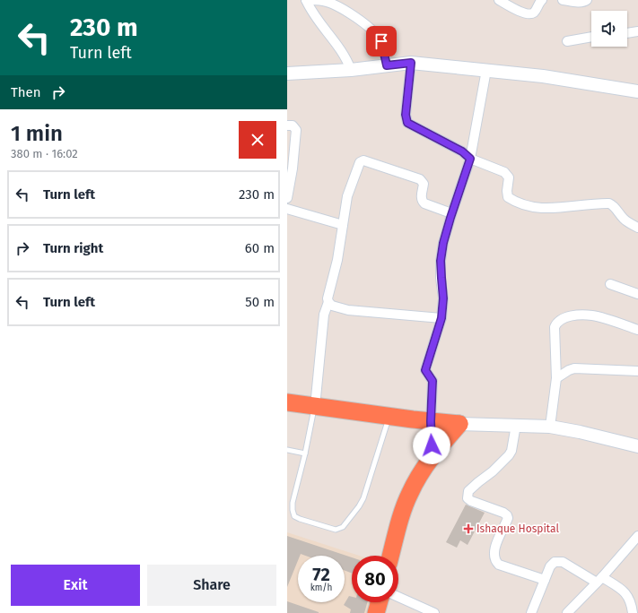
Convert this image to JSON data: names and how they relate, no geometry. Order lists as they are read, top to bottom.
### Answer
{
  "places": {
    "health": ["Ishaque Hospital"]
  },
  "page": {
    "turn": ["230 m", "Turn left"],
    "then": "Then",
    "heading": ["1 min", "380 m · 16:02"],
    "list": [
      {
        "name": "Turn left",
        "value": "230 m"
      },
      {
        "name": "Turn right",
        "value": "60 m"
      },
      {
        "name": "Turn left",
        "value": "50 m"
      }
    ],
    "speed": "72 km/h",
    "limit": "80",
    "buttons": ["Exit", "Share"]
  }
}
